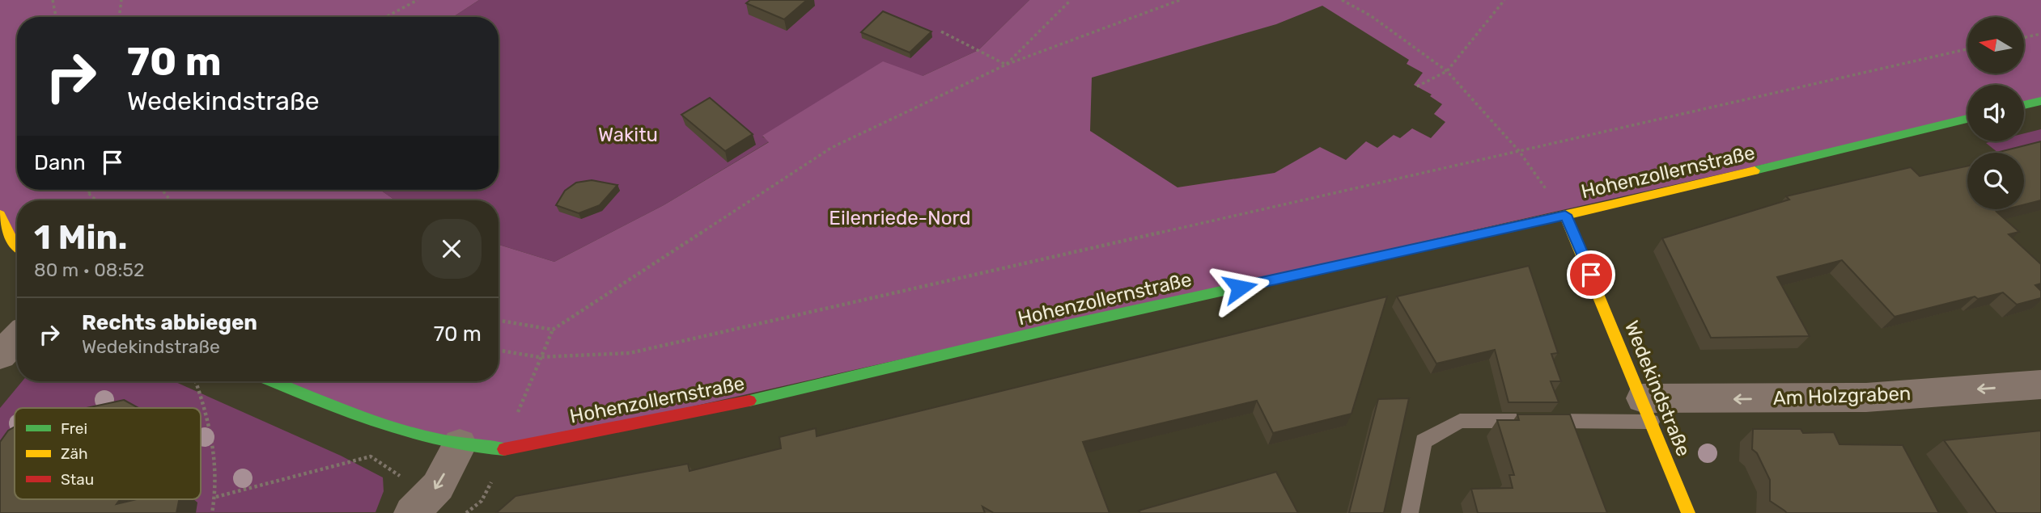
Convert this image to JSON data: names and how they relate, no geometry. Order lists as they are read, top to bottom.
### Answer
{
  "streets": {
    "street": ["Hohenzollernstraße", "Wedekindstraße", "Am Holzgraben"]
  },
  "crossings": [
    ["Hohenzollernstraße", "Wedekindstraße"],
    ["Wedekindstraße", "Am Holzgraben"]
  ],
  "one_way": ["Am Holzgraben"],
  "parks": ["Wakitu", "Eilenriede-Nord"],
  "legend": ["Frei", "Zäh", "Stau"],
  "north": "left",
  "page": {
    "turn": ["70 m", "Wedekindstraße"],
    "then": "Dann",
    "heading": ["1 Min.", "80 m · 08:52"],
    "list": [
      {
        "name": "Rechts abbiegen",
        "note": "Wedekindstraße",
        "value": "70 m"
      }
    ]
  }
}
